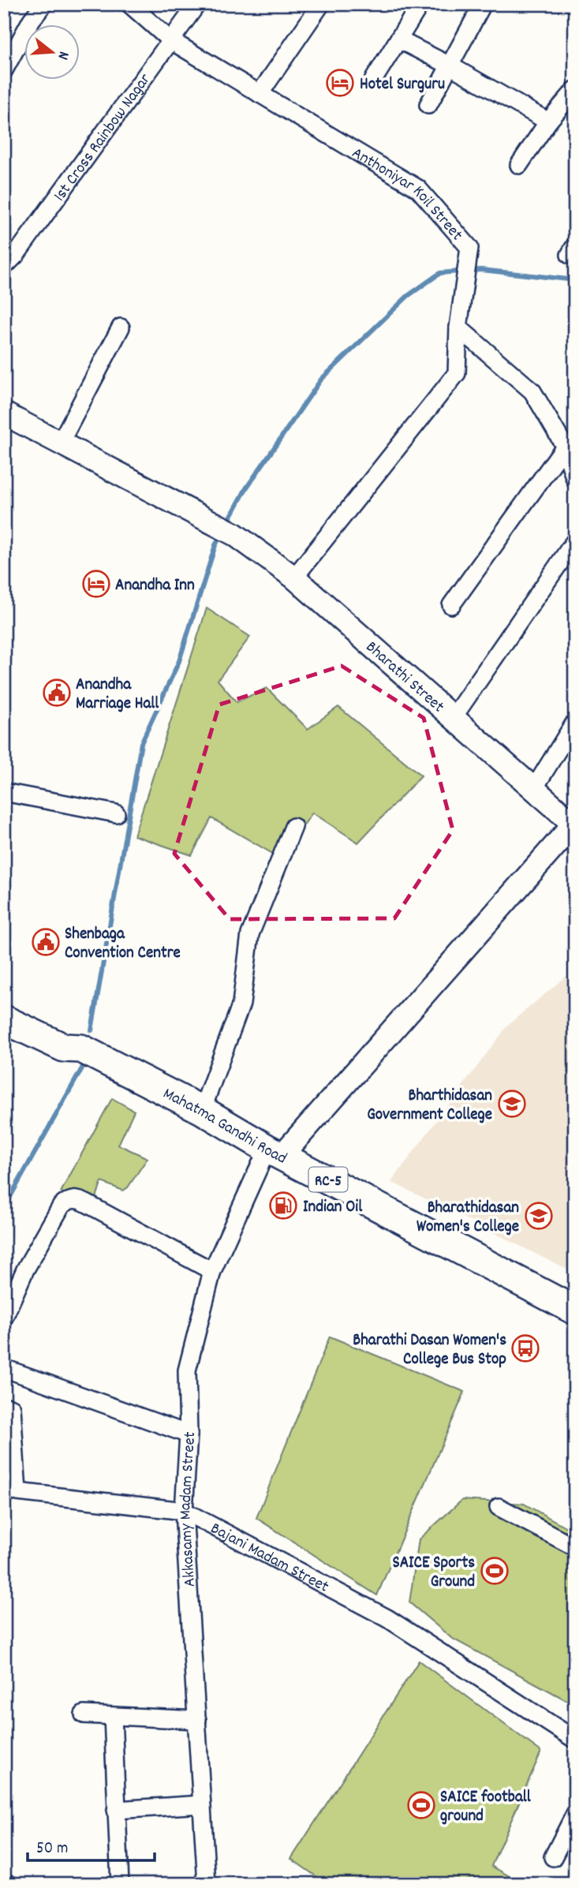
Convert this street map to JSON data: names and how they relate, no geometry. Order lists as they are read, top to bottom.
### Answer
{
  "streets": {
    "main road": ["Mahatma Gandhi Road", "RC-5"],
    "street": [
      "1st Cross Rainbow Nagar",
      "Anthoniyar Koil Street",
      "Bharathi Street",
      "Akkasamy Madam Street",
      "Bajani Madam Street"
    ]
  },
  "crossings": [
    ["1st Cross Rainbow Nagar", "Anthoniyar Koil Street"],
    ["Anthoniyar Koil Street", "Bharathi Street"],
    ["Mahatma Gandhi Road", "Akkasamy Madam Street"],
    ["Akkasamy Madam Street", "Bajani Madam Street"]
  ],
  "places": {
    "hotel": ["Hotel Surguru", "Anandha Inn"],
    "public building": ["Anandha Marriage Hall", "Shenbaga Convention Centre"],
    "school or university": ["Bharthidasan Government College", "Bharathidasan Women's College"],
    "fuel station": ["Indian Oil"],
    "bus stop": ["Bharathi Dasan Women's College Bus Stop"],
    "sports": ["SAICE Sports Ground", "SAICE football ground"]
  },
  "scale_bar": "50 m",
  "north": "right"
}
